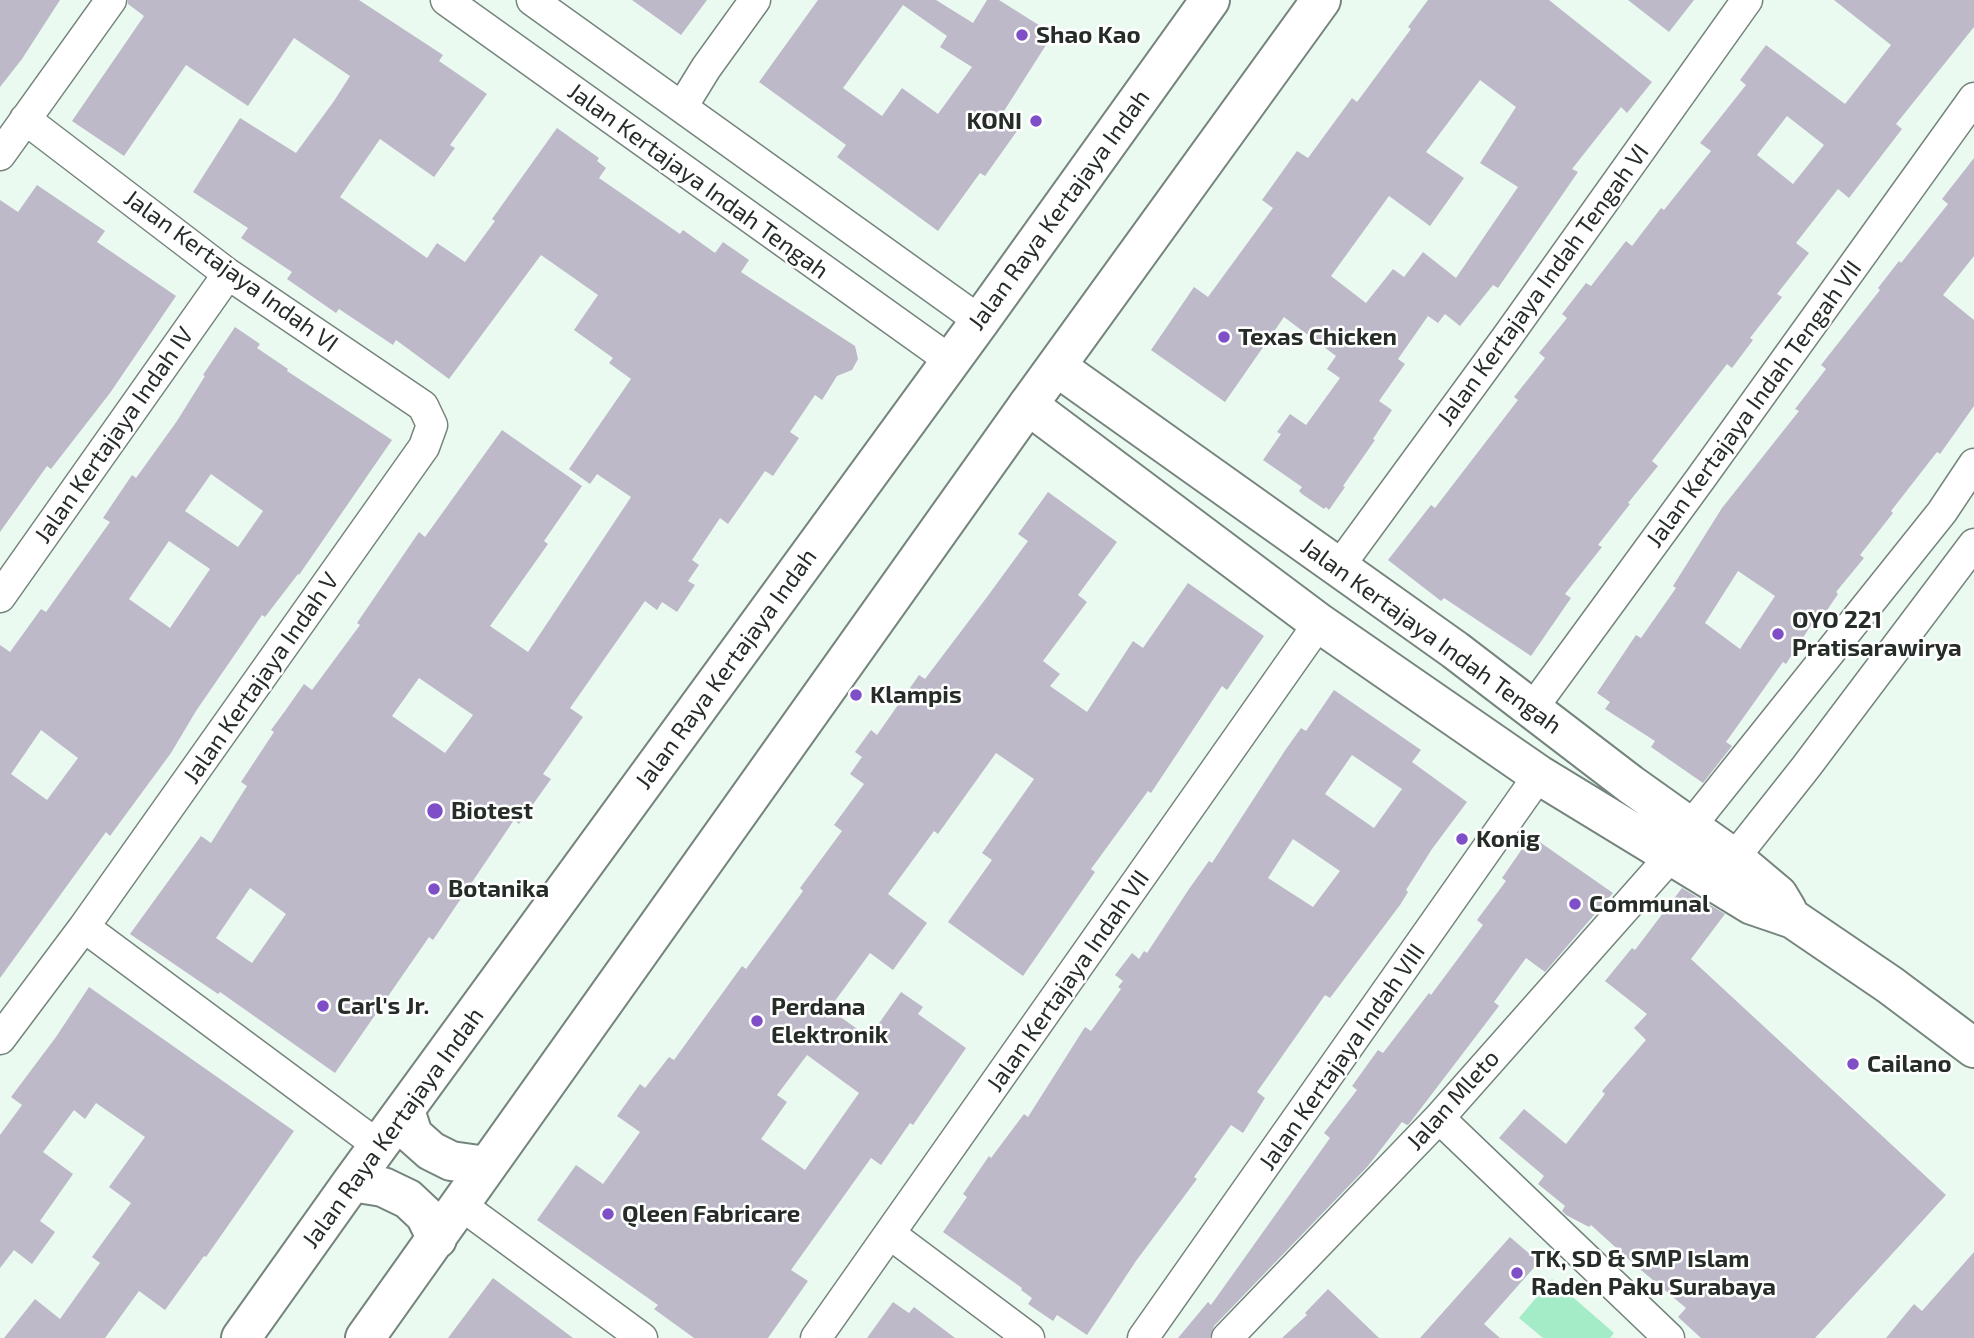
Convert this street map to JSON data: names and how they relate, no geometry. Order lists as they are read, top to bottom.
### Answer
{
  "streets": {
    "main road": ["Jalan Kertajaya Indah Tengah", "Jalan Raya Kertajaya Indah"],
    "street": [
      "Jalan Kertajaya Indah VI",
      "Jalan Kertajaya Indah Tengah VI",
      "Jalan Kertajaya Indah Tengah VII",
      "Jalan Kertajaya Indah IV",
      "Jalan Kertajaya Indah V",
      "Jalan Kertajaya Indah VII",
      "Jalan Kertajaya Indah VIII",
      "Jalan Mleto"
    ]
  },
  "crossings": [
    ["Jalan Kertajaya Indah Tengah", "Jalan Raya Kertajaya Indah"],
    ["Jalan Kertajaya Indah Tengah", "Jalan Kertajaya Indah Tengah VI"],
    ["Jalan Kertajaya Indah Tengah", "Jalan Kertajaya Indah Tengah VII"],
    ["Jalan Kertajaya Indah Tengah", "Jalan Kertajaya Indah VII"],
    ["Jalan Kertajaya Indah Tengah", "Jalan Kertajaya Indah VIII"],
    ["Jalan Kertajaya Indah Tengah", "Jalan Mleto"],
    ["Jalan Kertajaya Indah VI", "Jalan Kertajaya Indah IV"],
    ["Jalan Kertajaya Indah VI", "Jalan Kertajaya Indah V"]
  ],
  "places": [
    "Shao Kao",
    "KONI",
    "Texas Chicken",
    "OYO 221 Pratisarawirya",
    "Klampis",
    "Biotest",
    "Konig",
    "Botanika",
    "Communal",
    "Carl's Jr.",
    "Perdana Elektronik",
    "Cailano",
    "Qleen Fabricare",
    "TK, SD & SMP Islam Raden Paku Surabaya"
  ]
}
